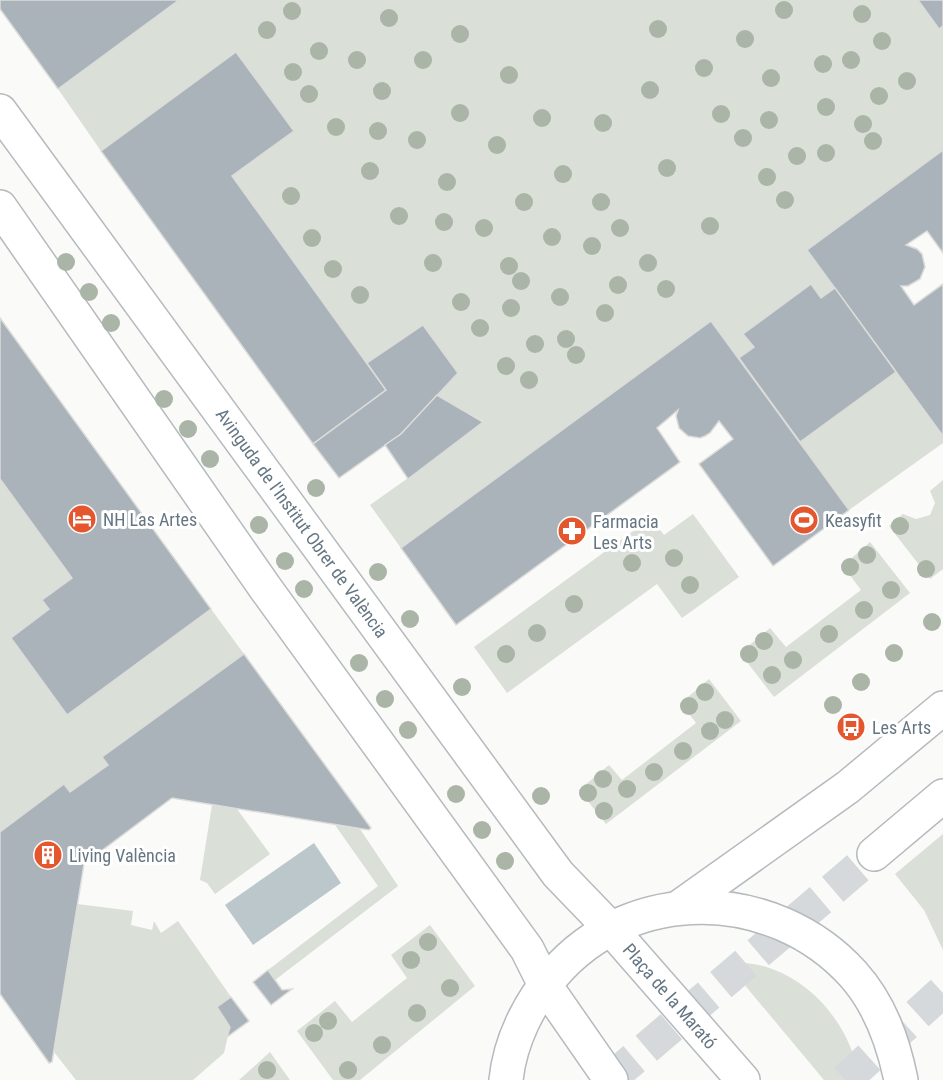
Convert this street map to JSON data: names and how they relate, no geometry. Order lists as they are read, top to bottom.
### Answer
{
  "streets": {
    "main road": ["Avinguda de l'Institut Obrer de València", "Plaça de la Marató"]
  },
  "crossings": [
    ["Avinguda de l'Institut Obrer de València", "Plaça de la Marató"]
  ],
  "places": {
    "hotel": ["NH Las Artes"],
    "sports": ["Keasyfit"],
    "pharmacy": ["Farmacia Les Arts"],
    "bus stop": ["Les Arts"],
    "building": ["Living València"]
  }
}
